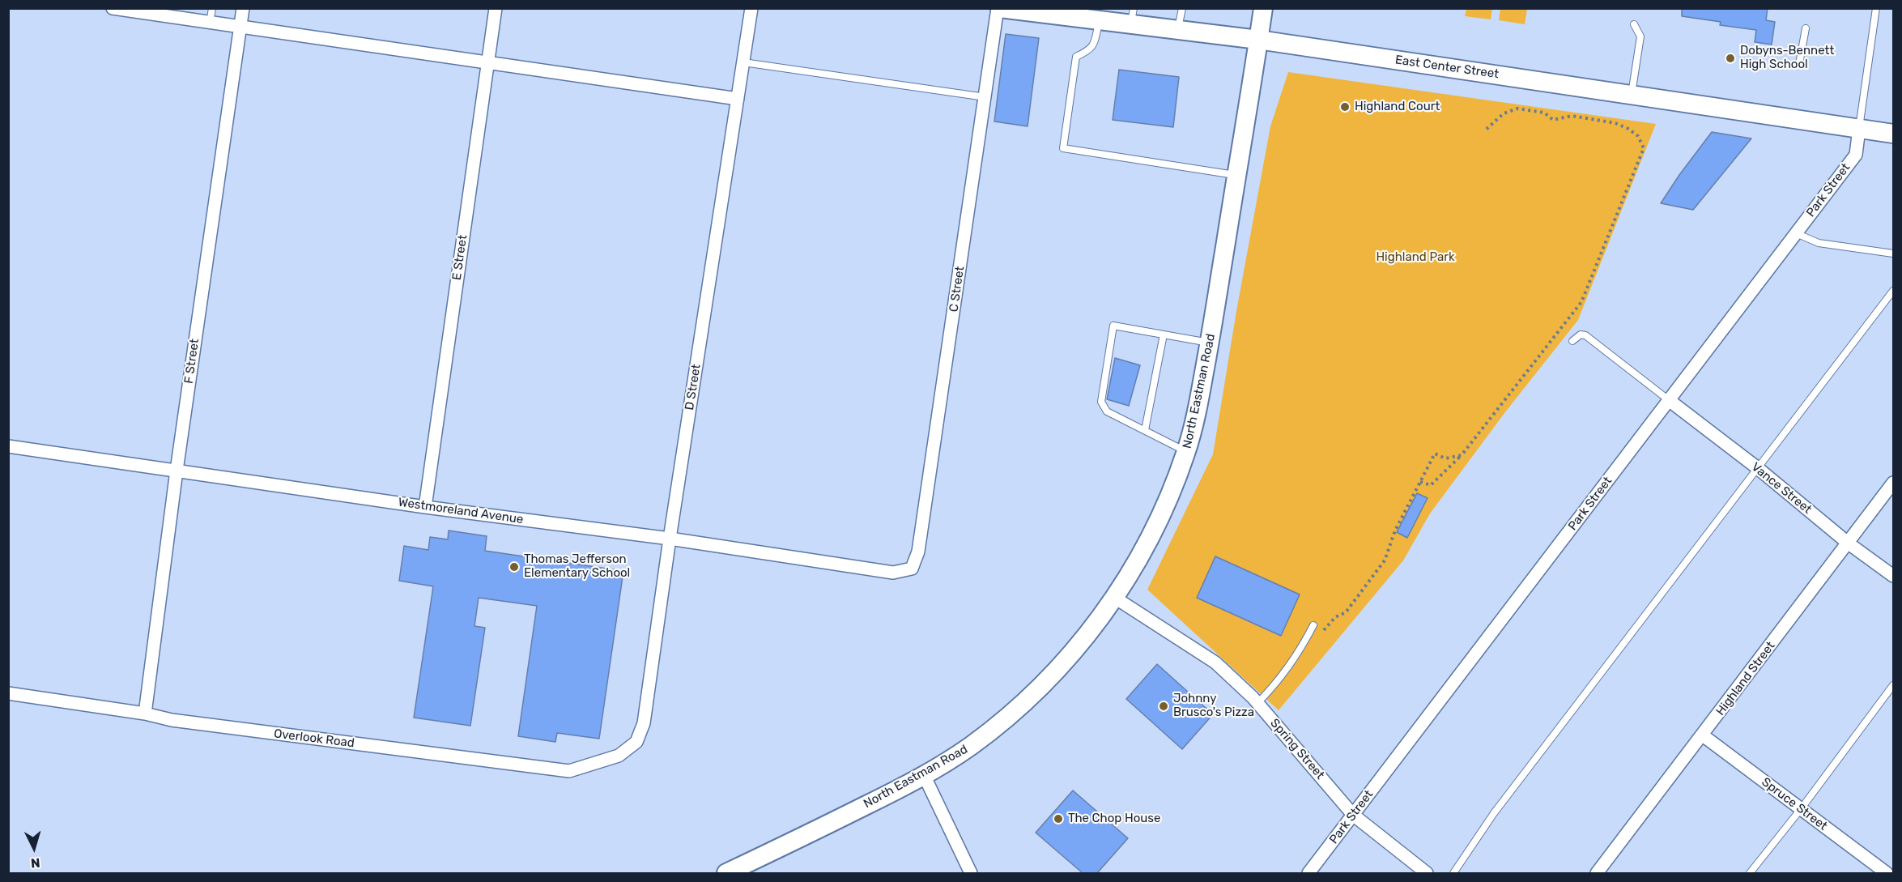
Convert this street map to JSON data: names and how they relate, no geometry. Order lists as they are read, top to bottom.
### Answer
{
  "streets": {
    "main road": ["East Center Street", "North Eastman Road"],
    "street": [
      "Park Street",
      "E Street",
      "C Street",
      "F Street",
      "D Street",
      "Vance Street",
      "Westmoreland Avenue",
      "Highland Street",
      "Overlook Road",
      "Spring Street",
      "Spruce Street"
    ]
  },
  "crossings": [
    ["East Center Street", "Park Street"],
    ["East Center Street", "C Street"],
    ["East Center Street", "North Eastman Road"],
    ["Park Street", "Vance Street"],
    ["Park Street", "Spring Street"],
    ["E Street", "Westmoreland Avenue"],
    ["C Street", "Westmoreland Avenue"],
    ["F Street", "Westmoreland Avenue"],
    ["F Street", "Overlook Road"],
    ["D Street", "Westmoreland Avenue"],
    ["D Street", "Overlook Road"],
    ["North Eastman Road", "Spring Street"],
    ["Vance Street", "Highland Street"],
    ["Highland Street", "Spruce Street"]
  ],
  "parks": ["Highland Park"],
  "places": [
    "Dobyns-Bennett High School",
    "Highland Court",
    "Thomas Jefferson Elementary School",
    "Johnny Brusco's Pizza",
    "The Chop House"
  ],
  "north": "bottom"
}
